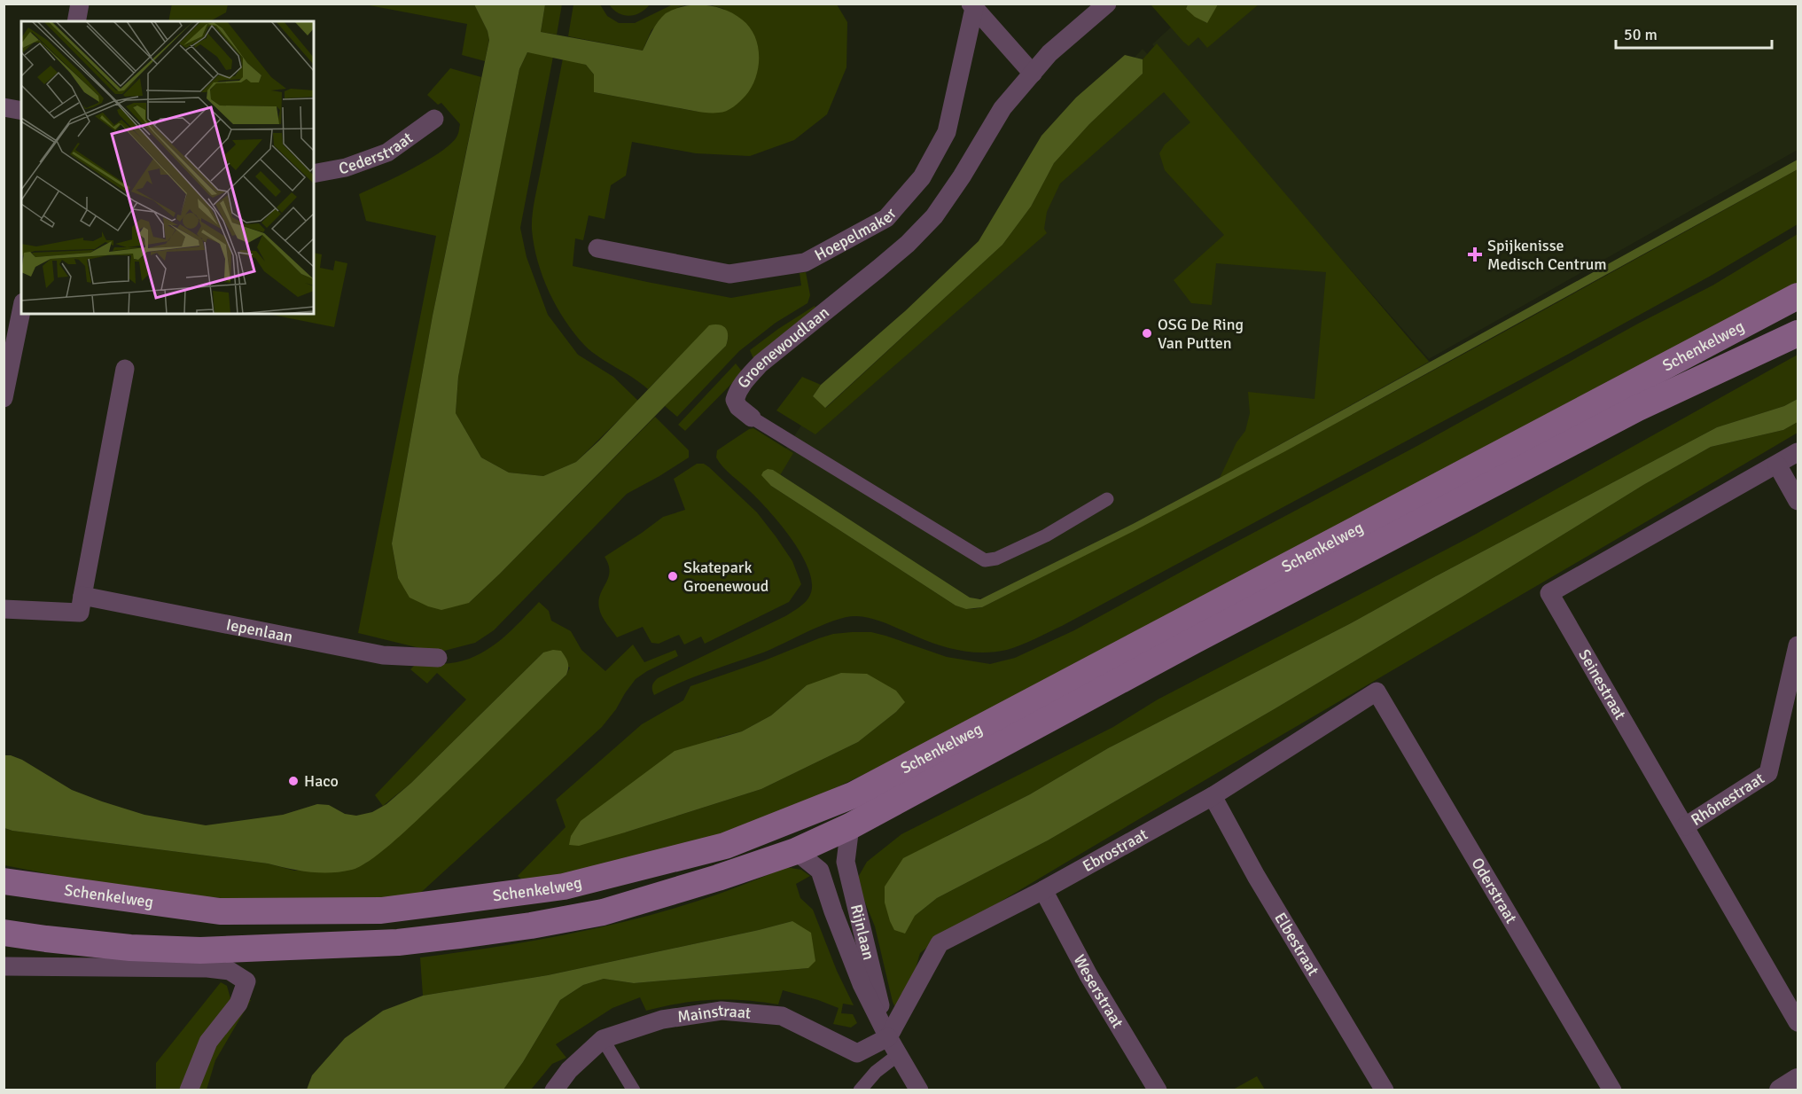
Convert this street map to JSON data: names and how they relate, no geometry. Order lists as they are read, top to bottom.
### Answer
{
  "streets": {
    "main road": ["Schenkelweg"],
    "street": [
      "Cederstraat",
      "Hoepelmaker",
      "Groenewoudlaan",
      "Iepenlaan",
      "Seinestraat",
      "Rhônestraat",
      "Ebrostraat",
      "Oderstraat",
      "Rijnlaan",
      "Elbestraat",
      "Weserstraat",
      "Mainstraat"
    ]
  },
  "crossings": [
    ["Schenkelweg", "Rijnlaan"],
    ["Seinestraat", "Rhônestraat"],
    ["Ebrostraat", "Oderstraat"],
    ["Ebrostraat", "Rijnlaan"],
    ["Ebrostraat", "Elbestraat"],
    ["Ebrostraat", "Weserstraat"],
    ["Ebrostraat", "Mainstraat"],
    ["Rijnlaan", "Mainstraat"]
  ],
  "places": {
    "health": ["Spijkenisse Medisch Centrum"],
    "other": ["OSG De Ring Van Putten", "Skatepark Groenewoud", "Haco"]
  },
  "scale_bar": "50 m"
}
